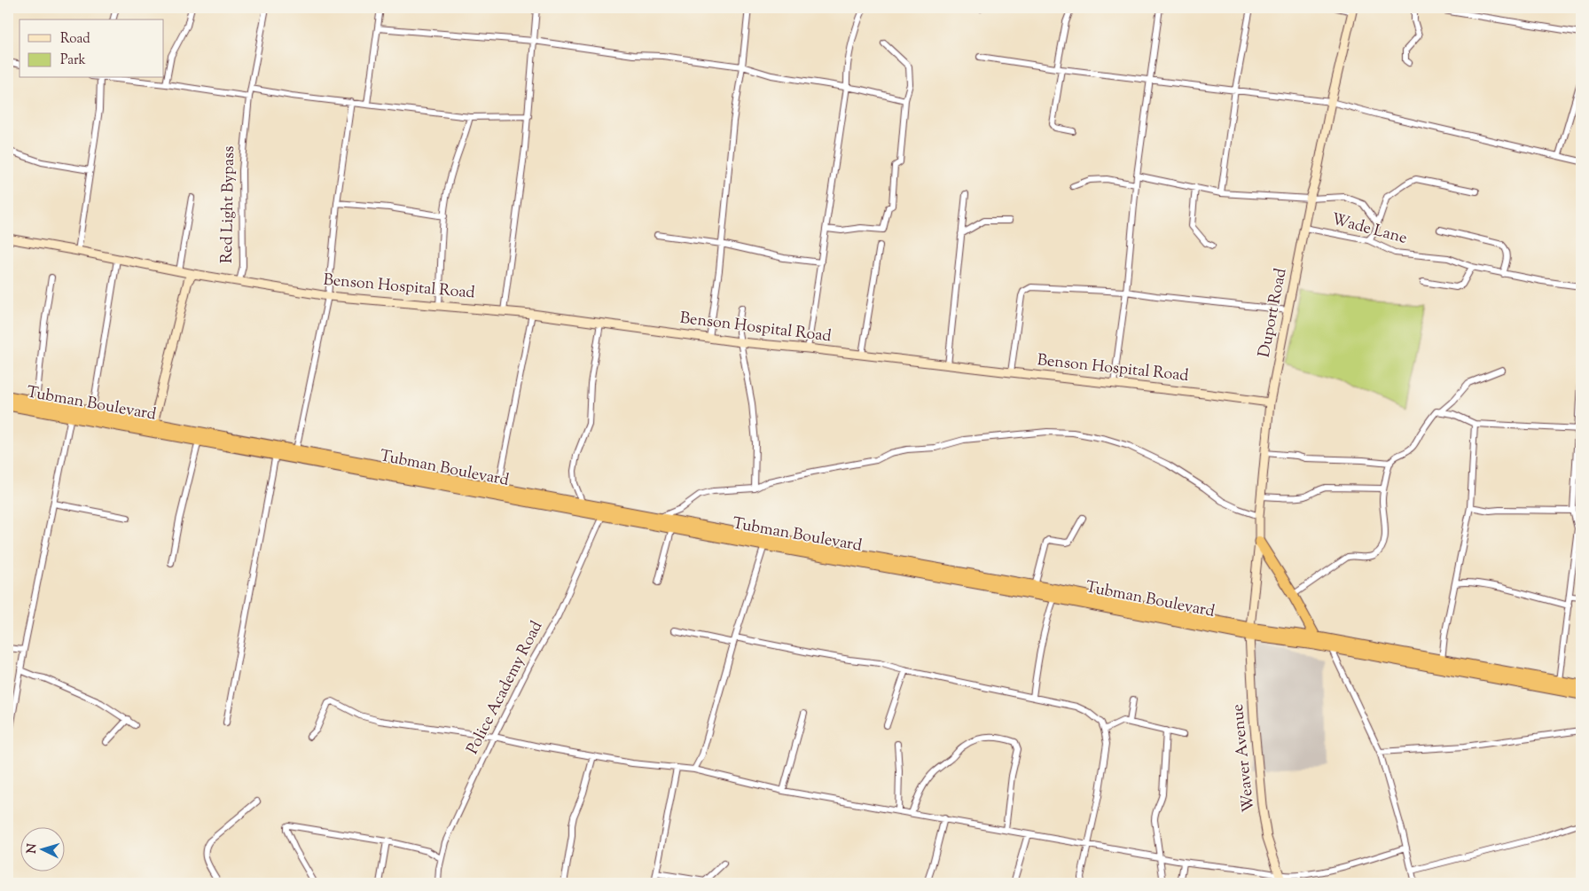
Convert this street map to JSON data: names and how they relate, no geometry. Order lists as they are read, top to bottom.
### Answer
{
  "streets": {
    "highway": ["Tubman Boulevard"],
    "street": [
      "Red Light Bypass",
      "Wade Lane",
      "Benson Hospital Road",
      "Duport Road",
      "Police Academy Road",
      "Weaver Avenue"
    ]
  },
  "crossings": [
    ["Red Light Bypass", "Benson Hospital Road"],
    ["Wade Lane", "Duport Road"],
    ["Benson Hospital Road", "Duport Road"],
    ["Duport Road", "Tubman Boulevard"],
    ["Duport Road", "Weaver Avenue"],
    ["Tubman Boulevard", "Police Academy Road"],
    ["Tubman Boulevard", "Weaver Avenue"]
  ],
  "legend": ["Road", "Park"],
  "north": "left"
}
